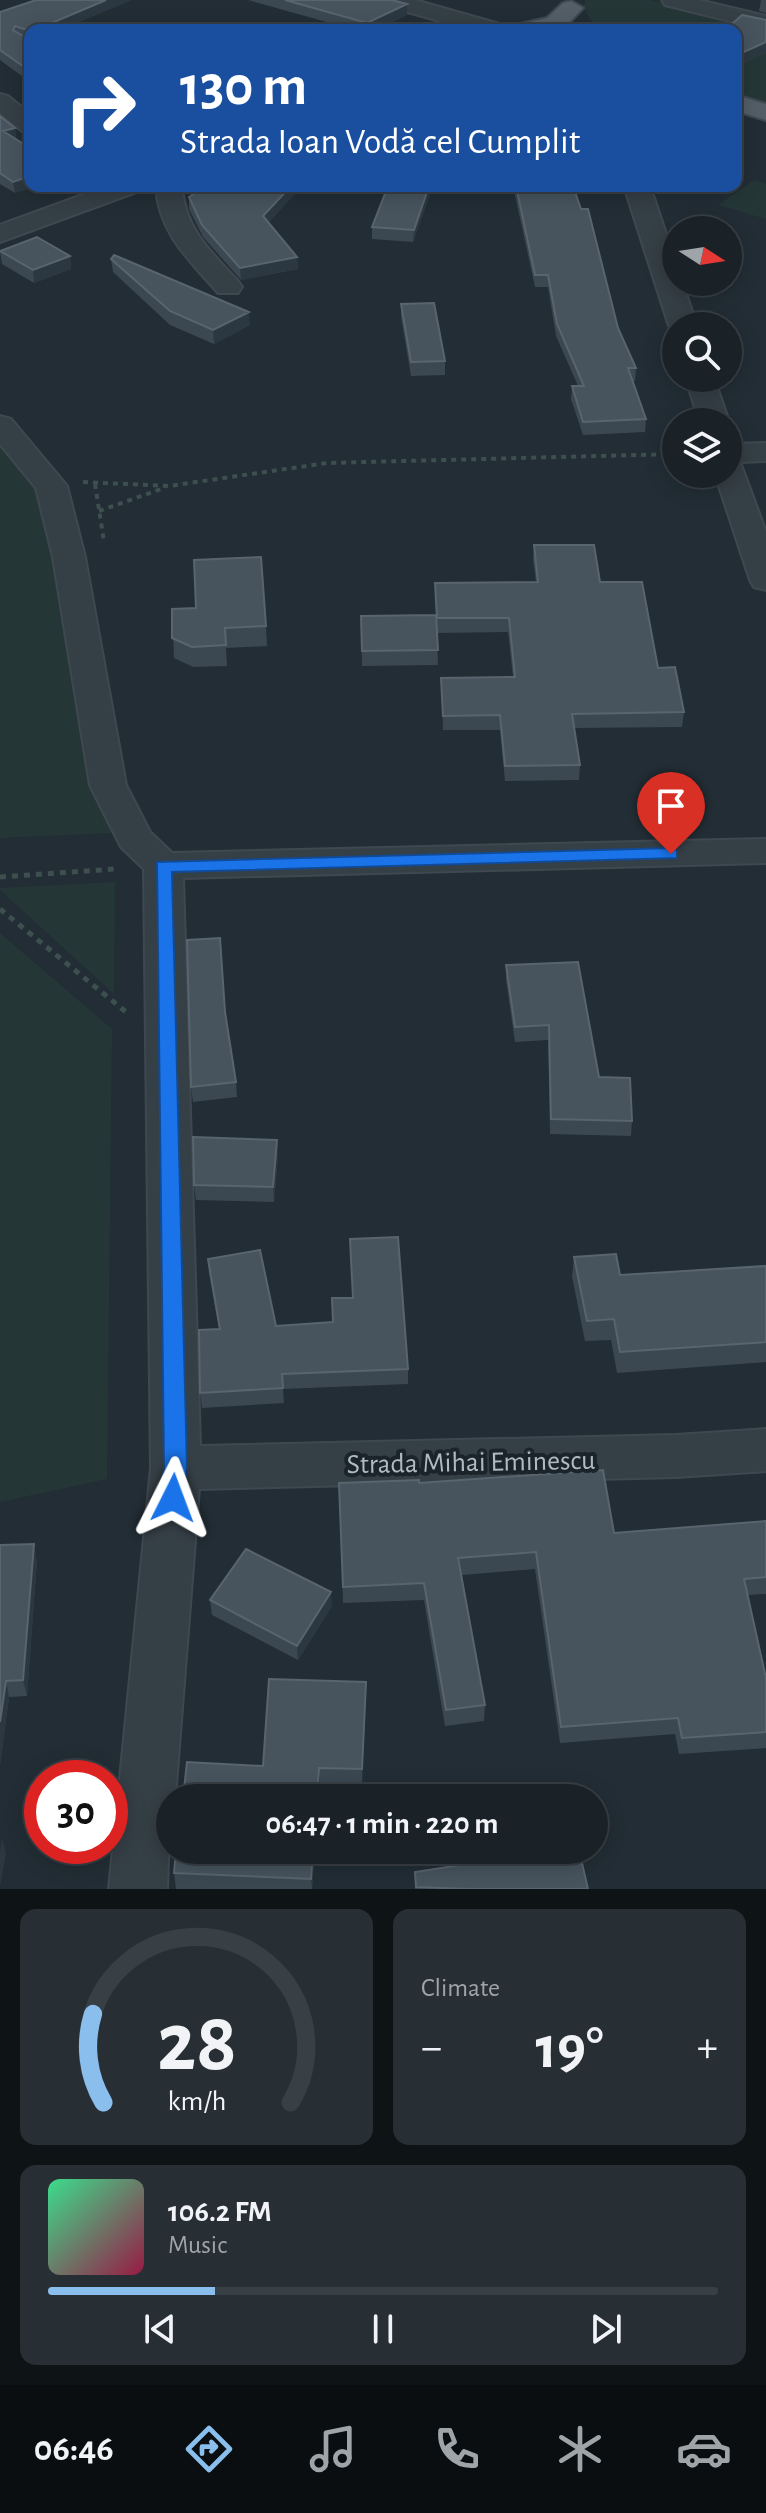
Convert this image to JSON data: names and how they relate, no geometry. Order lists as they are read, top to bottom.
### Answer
{
  "streets": {
    "street": ["Strada Mihai Eminescu"]
  },
  "north": "right",
  "page": {
    "turn": ["130 m", "Strada Ioan Vodă cel Cumplit"],
    "limit": "30",
    "trip": "06:47 · 1 min · 220 m",
    "tile": "Climate",
    "heat": ["−", "19°", "+"],
    "song": ["106.2 FM", "Music"],
    "tabs": "06:46",
    "gauge": ["28", "km/h"]
  }
}
